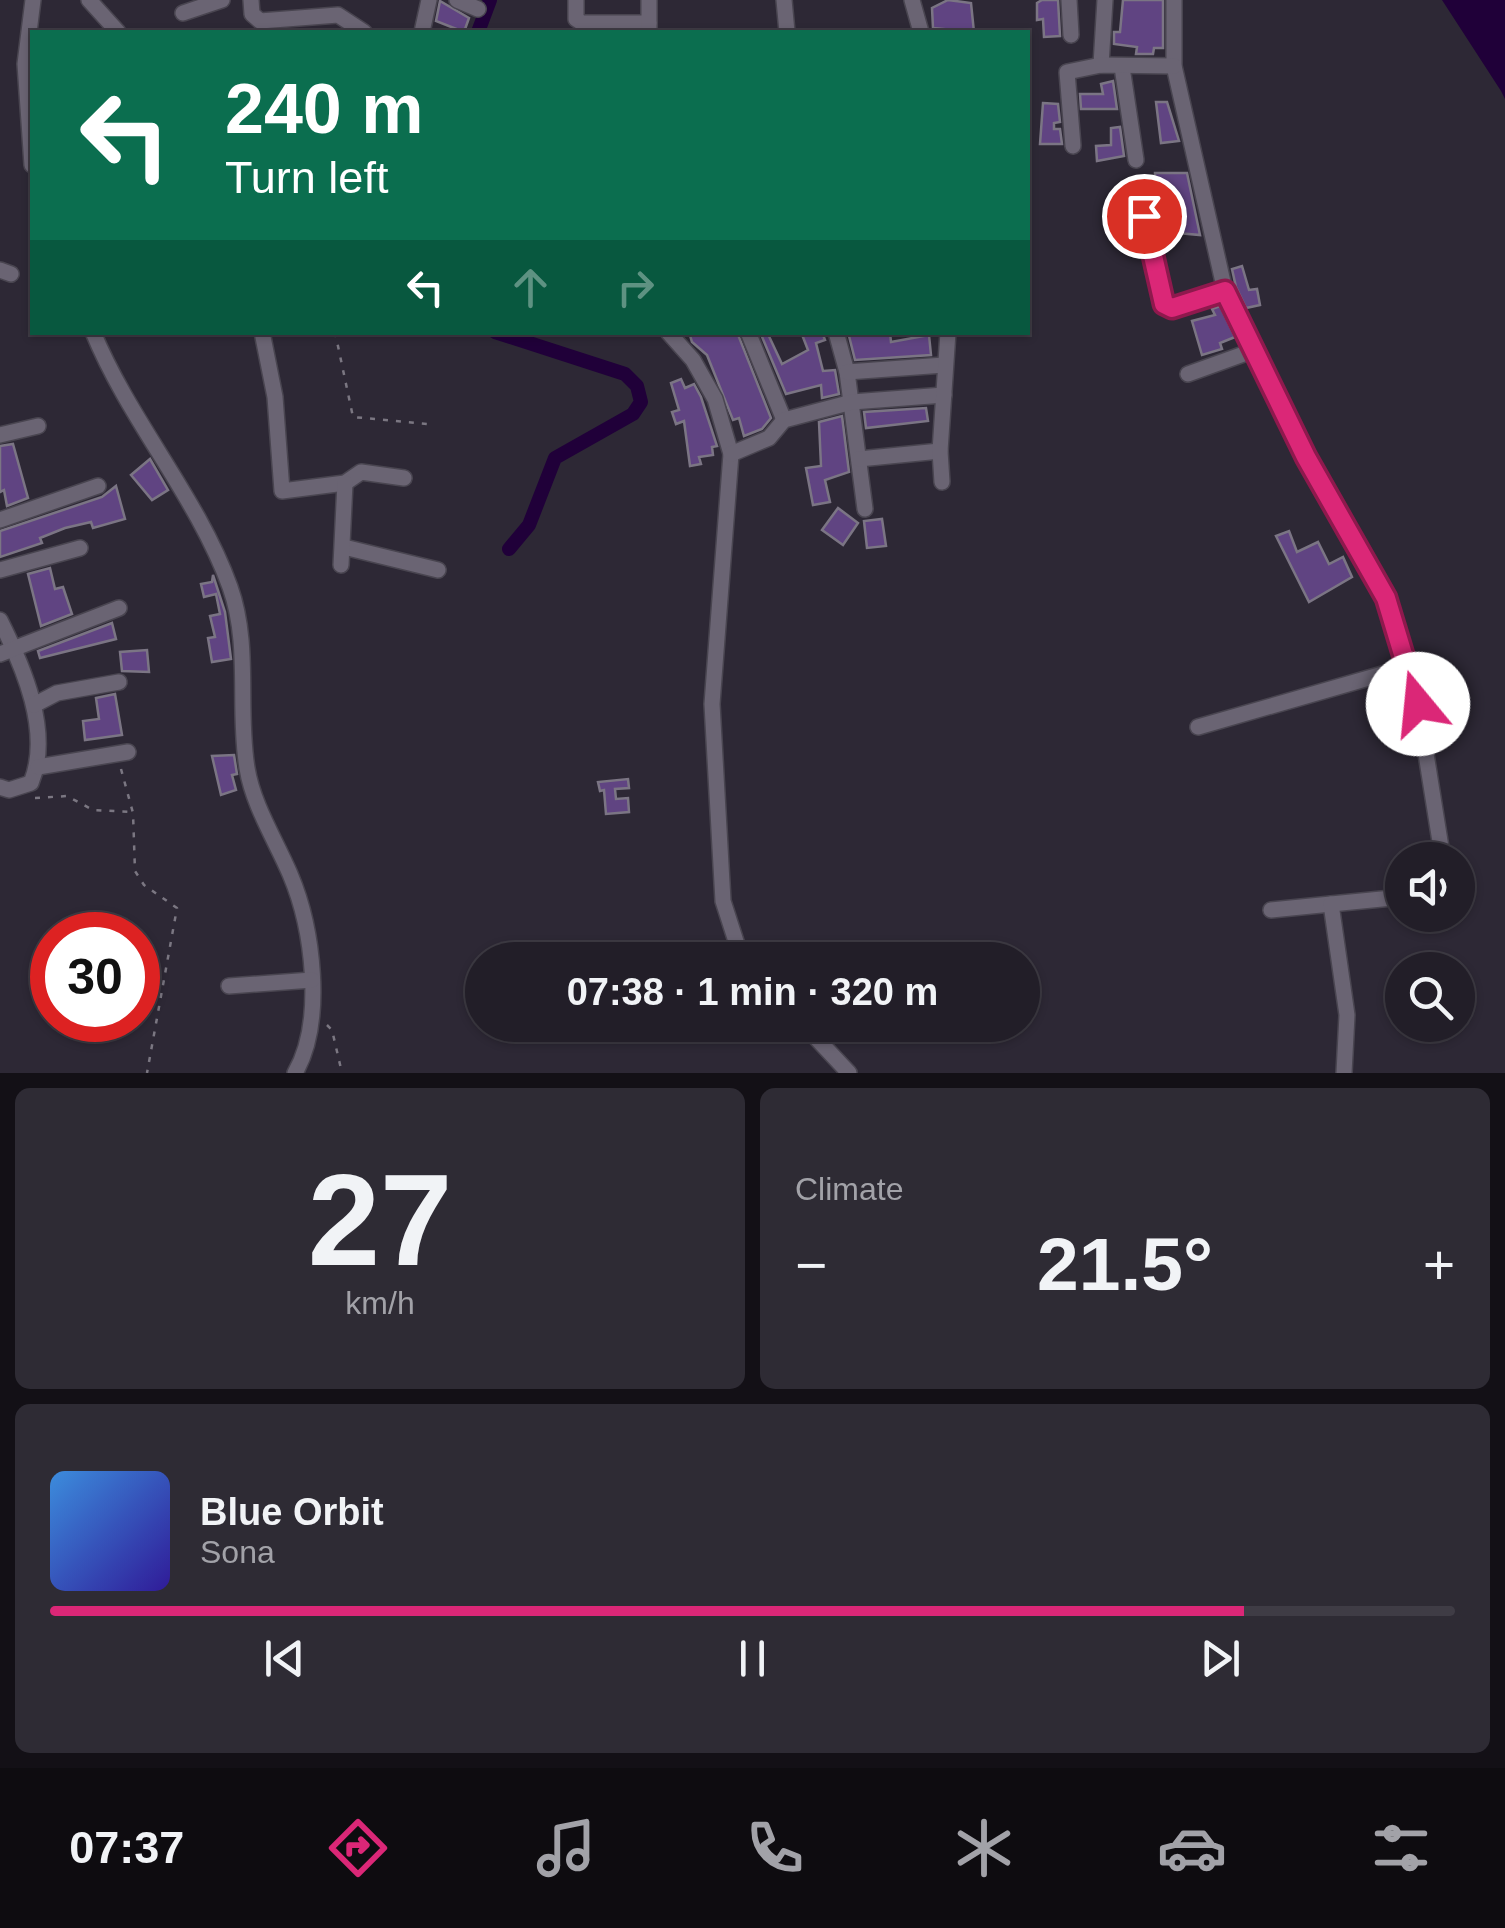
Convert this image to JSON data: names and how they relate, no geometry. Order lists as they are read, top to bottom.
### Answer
{
  "page": {
    "turn": ["240 m", "Turn left"],
    "limit": "30",
    "trip": "07:38 · 1 min · 320 m",
    "tile": [
      ["27", "km/h"],
      "Climate"
    ],
    "heat": ["−", "21.5°", "+"],
    "song": ["Blue Orbit", "Sona"],
    "tabs": "07:37"
  }
}
